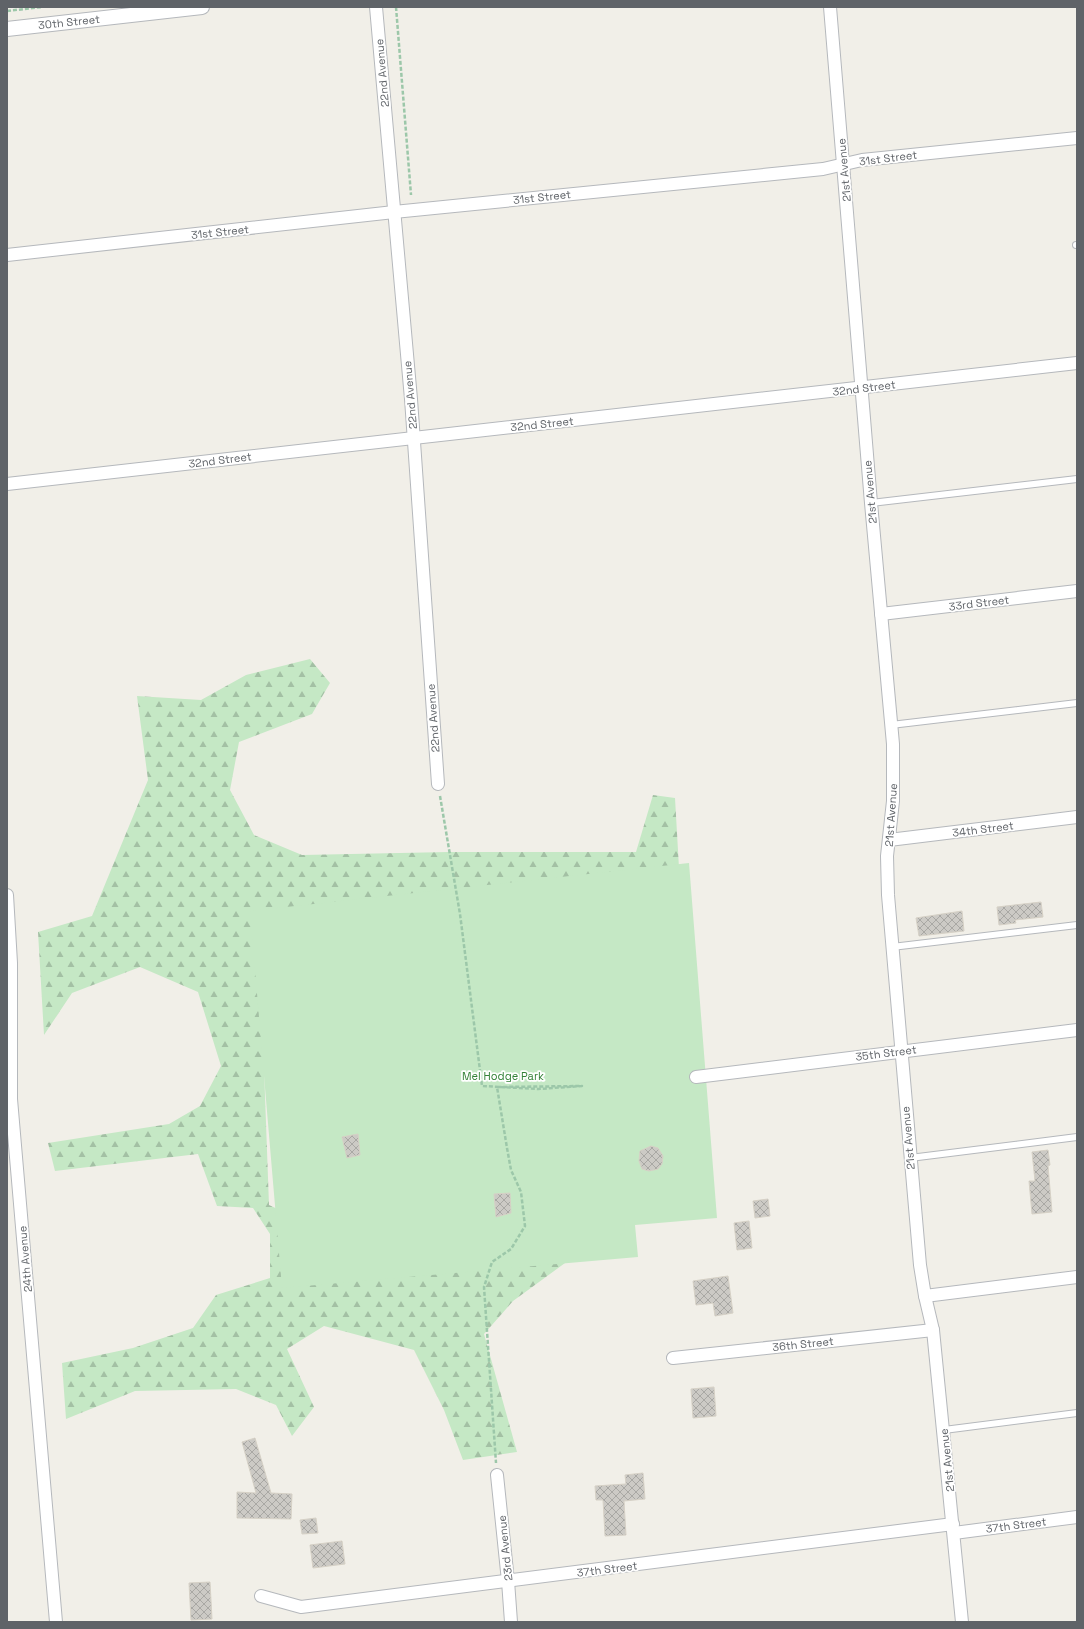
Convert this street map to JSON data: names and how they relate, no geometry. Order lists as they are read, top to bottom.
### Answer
{
  "streets": {
    "street": [
      "30th Street",
      "22nd Avenue",
      "31st Street",
      "21st Avenue",
      "32nd Street",
      "33rd Street",
      "34th Street",
      "35th Street",
      "24th Avenue",
      "36th Street",
      "37th Street",
      "23rd Avenue"
    ]
  },
  "crossings": [
    ["22nd Avenue", "31st Street"],
    ["22nd Avenue", "32nd Street"],
    ["31st Street", "21st Avenue"],
    ["21st Avenue", "32nd Street"],
    ["21st Avenue", "33rd Street"],
    ["21st Avenue", "34th Street"],
    ["21st Avenue", "35th Street"],
    ["21st Avenue", "36th Street"],
    ["21st Avenue", "37th Street"],
    ["37th Street", "23rd Avenue"]
  ],
  "parks": ["Mel Hodge Park"]
}
